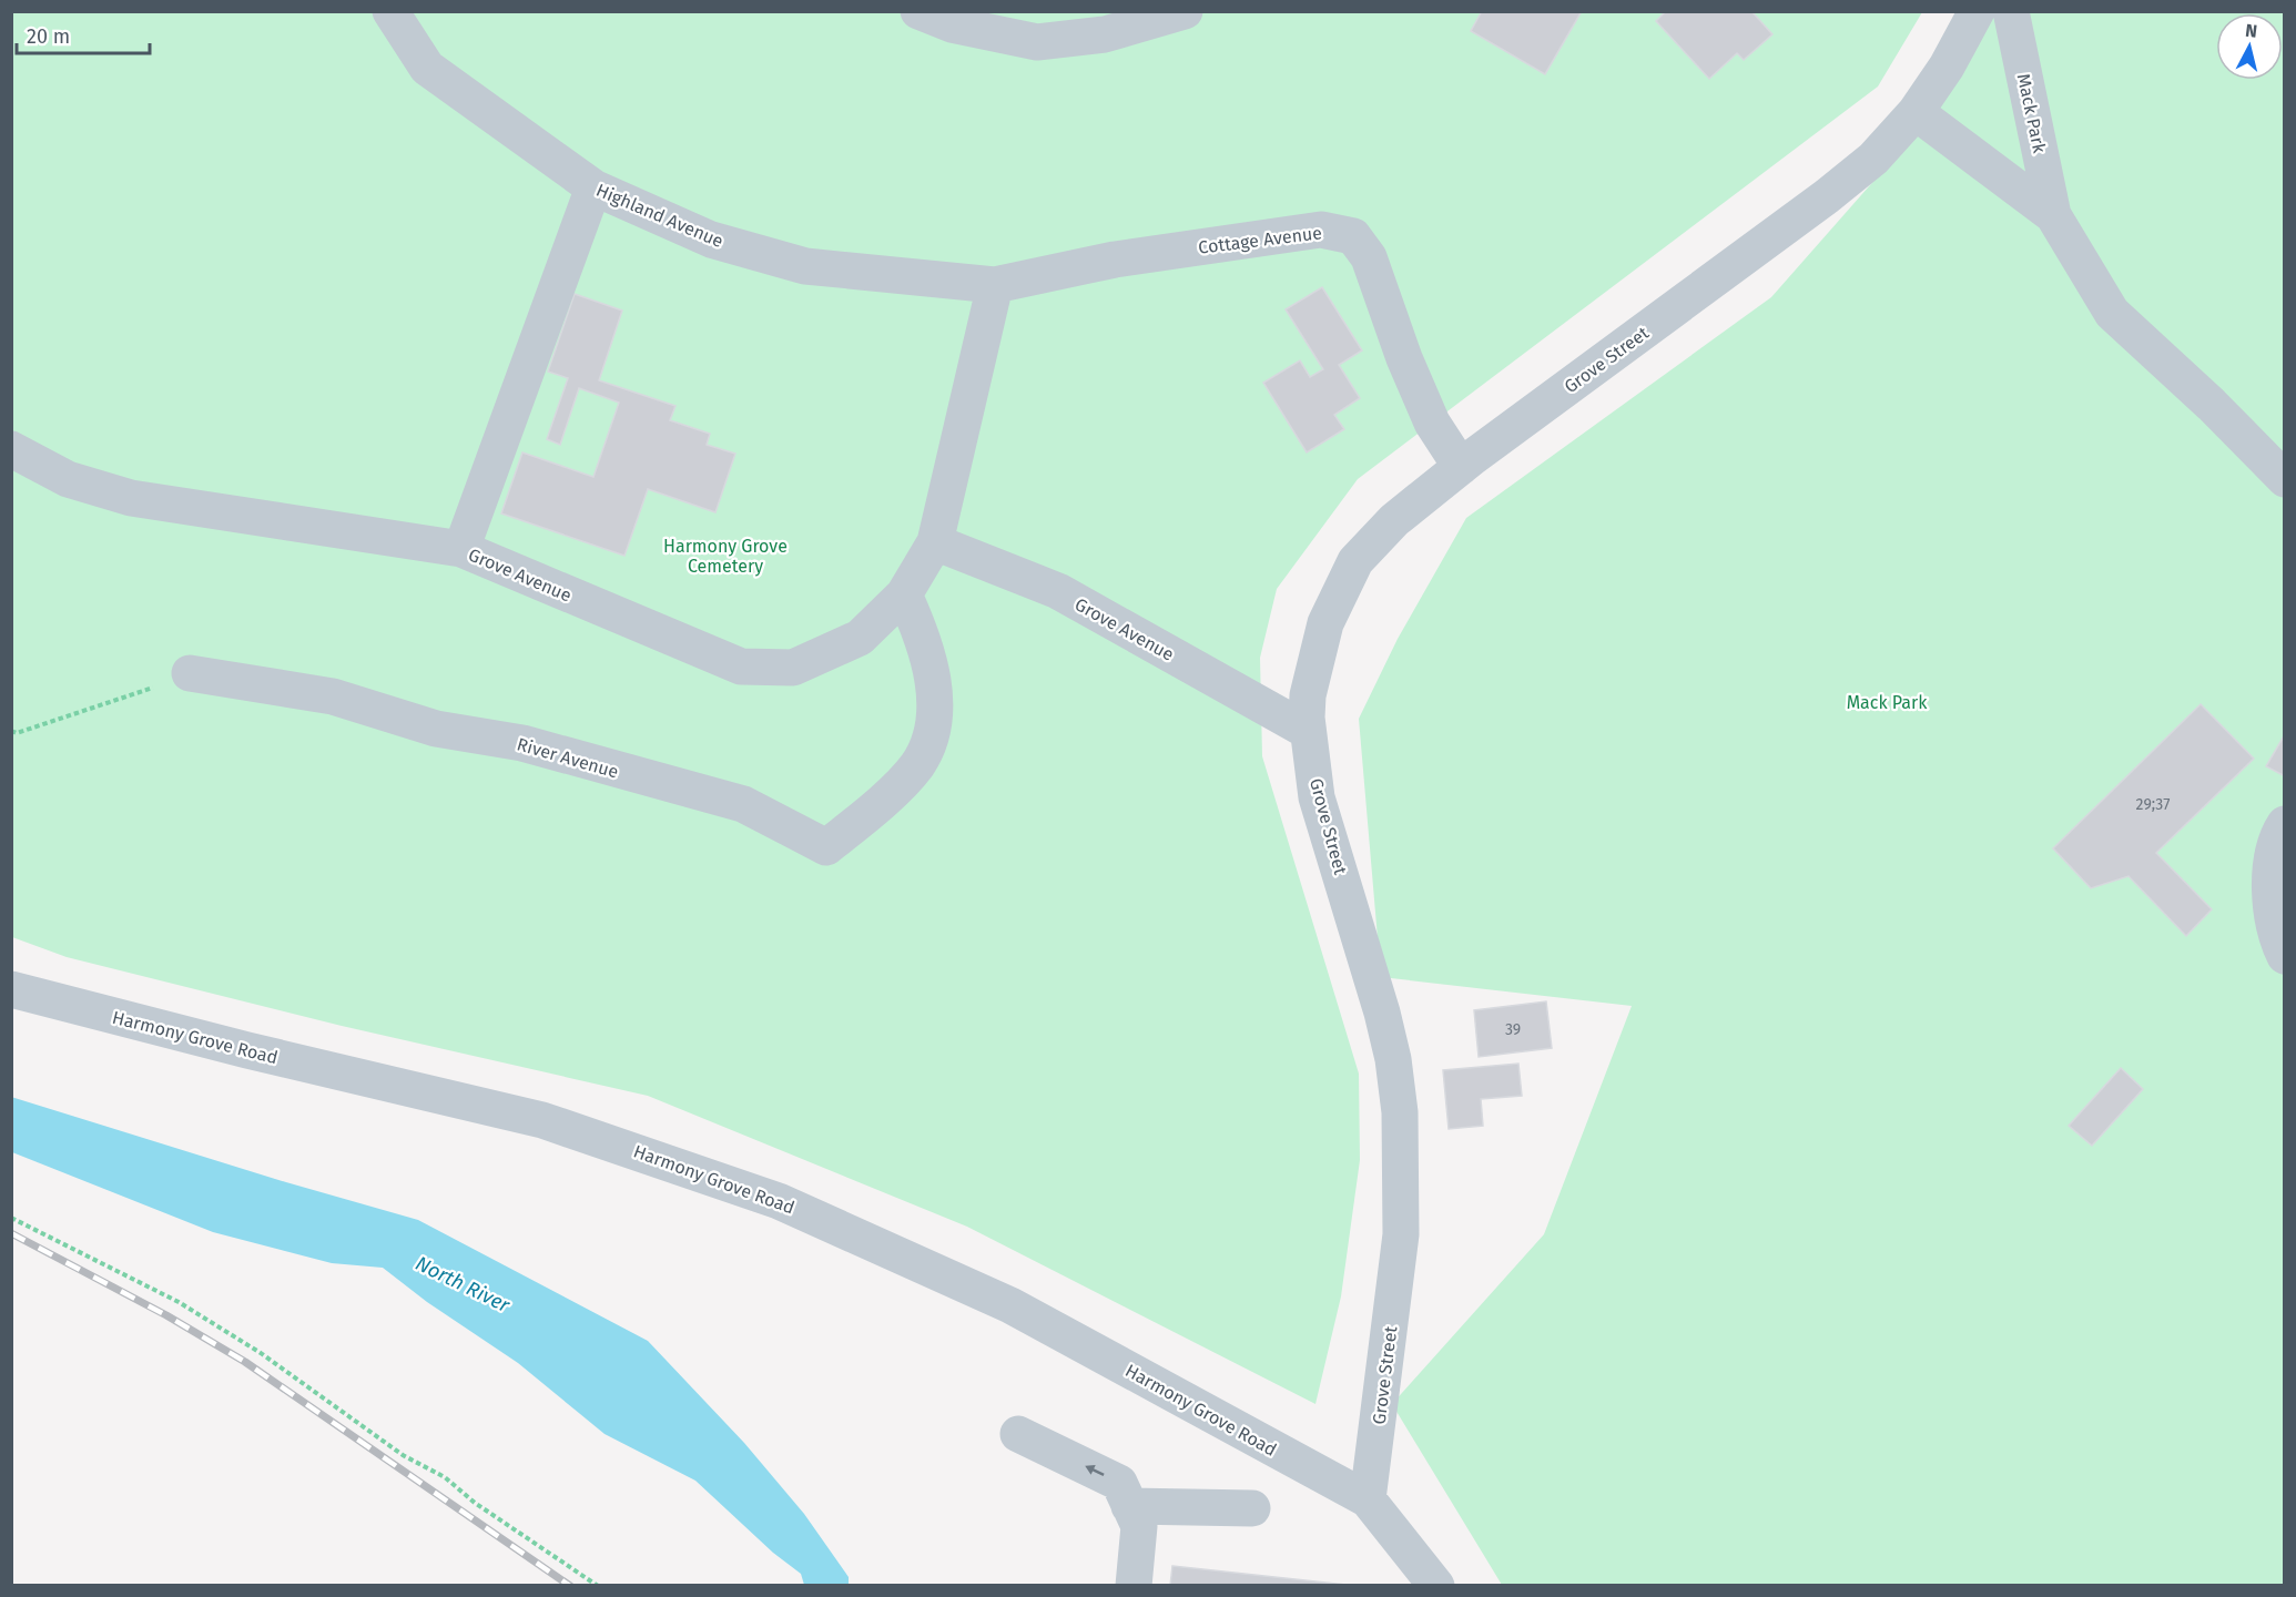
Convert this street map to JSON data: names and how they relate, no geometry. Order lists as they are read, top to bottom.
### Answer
{
  "streets": {
    "street": [
      "Mack Park",
      "Highland Avenue",
      "Cottage Avenue",
      "Grove Street",
      "Grove Avenue",
      "River Avenue",
      "Harmony Grove Road"
    ]
  },
  "crossings": [
    ["Mack Park", "Grove Street"],
    ["Highland Avenue", "Cottage Avenue"],
    ["Highland Avenue", "Grove Avenue"],
    ["Cottage Avenue", "Grove Street"],
    ["Cottage Avenue", "Grove Avenue"],
    ["Grove Street", "Grove Avenue"],
    ["Grove Street", "Harmony Grove Road"],
    ["Grove Avenue", "River Avenue"]
  ],
  "water": ["North River"],
  "parks": ["Harmony Grove Cemetery", "Mack Park"],
  "house_numbers": ["29;37", "39"],
  "scale_bar": "20 m",
  "north": "top"
}
